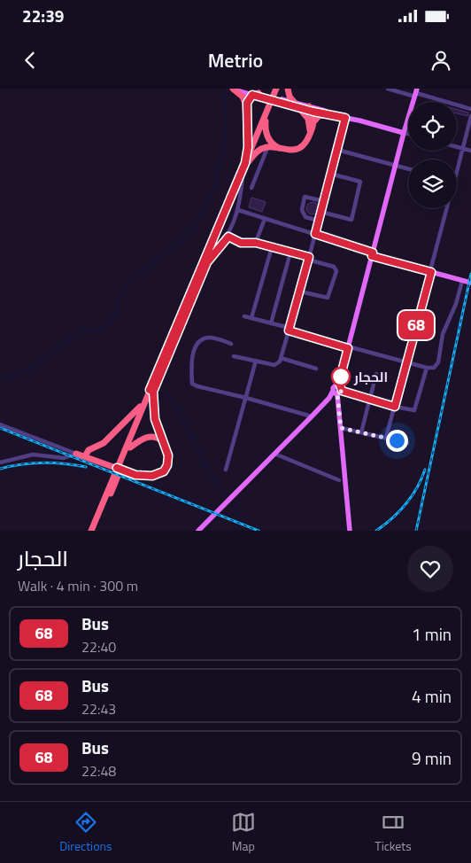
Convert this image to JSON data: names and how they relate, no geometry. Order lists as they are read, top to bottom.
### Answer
{
  "places": ["الحجار"],
  "lines": ["bus line 68"],
  "page": {
    "status": "22:39",
    "header": "Metrio",
    "on_map": "68",
    "heading": ["الحجار", "Walk · 4 min · 300 m"],
    "list": [
      {
        "mark": "68",
        "name": "Bus",
        "note": "22:40",
        "value": "1 min"
      },
      {
        "mark": "68",
        "name": "Bus",
        "note": "22:43",
        "value": "4 min"
      },
      {
        "mark": "68",
        "name": "Bus",
        "note": "22:48",
        "value": "9 min"
      }
    ],
    "tabs": ["Directions", "Map", "Tickets"]
  }
}
